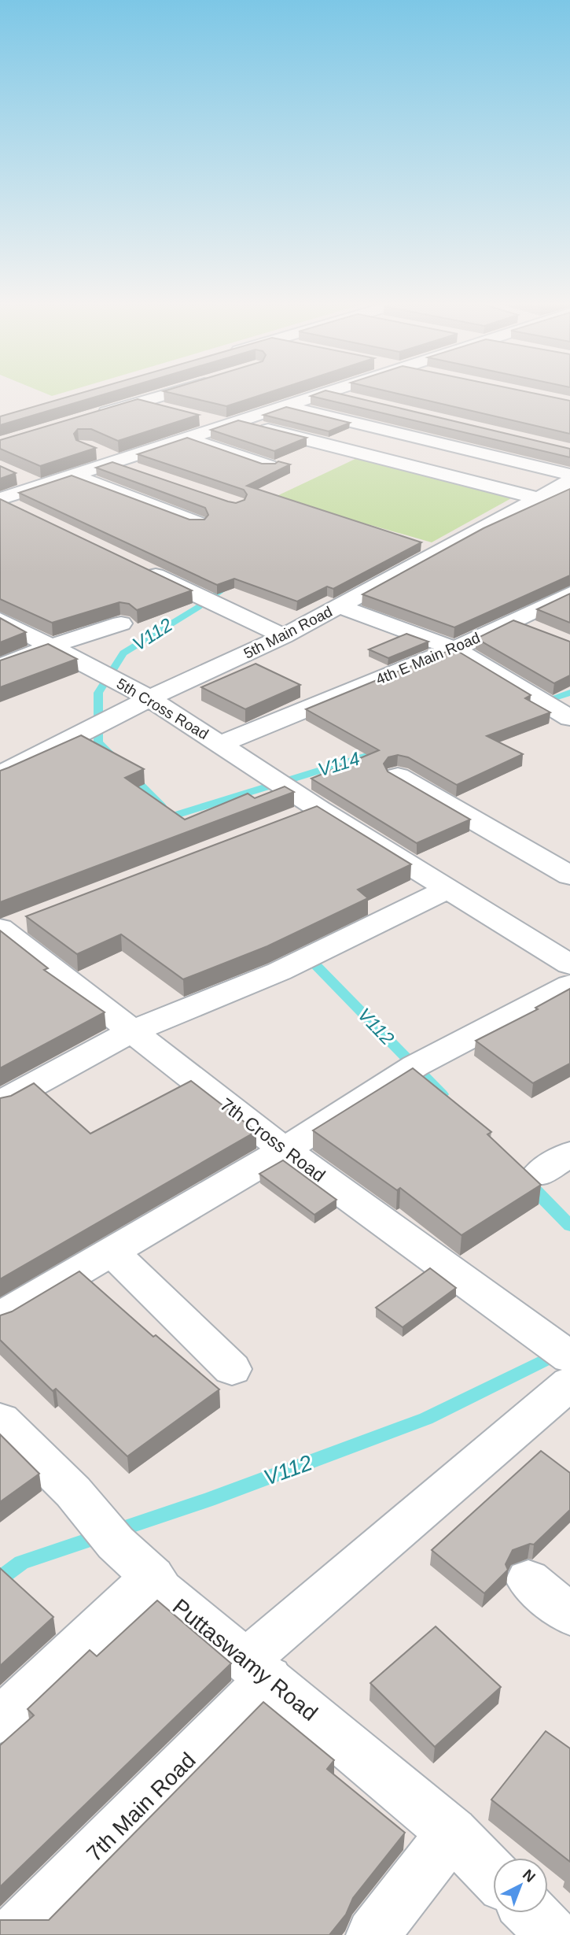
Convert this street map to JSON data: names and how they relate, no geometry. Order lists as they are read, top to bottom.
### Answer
{
  "streets": {
    "street": [
      "5th Main Road",
      "4th E Main Road",
      "5th Cross Road",
      "7th Cross Road",
      "Puttaswamy Road",
      "7th Main Road"
    ]
  },
  "crossings": [
    ["5th Main Road", "5th Cross Road"],
    ["4th E Main Road", "5th Cross Road"],
    ["Puttaswamy Road", "7th Main Road"]
  ],
  "water": ["V112", "V114"],
  "north": "top right"
}
